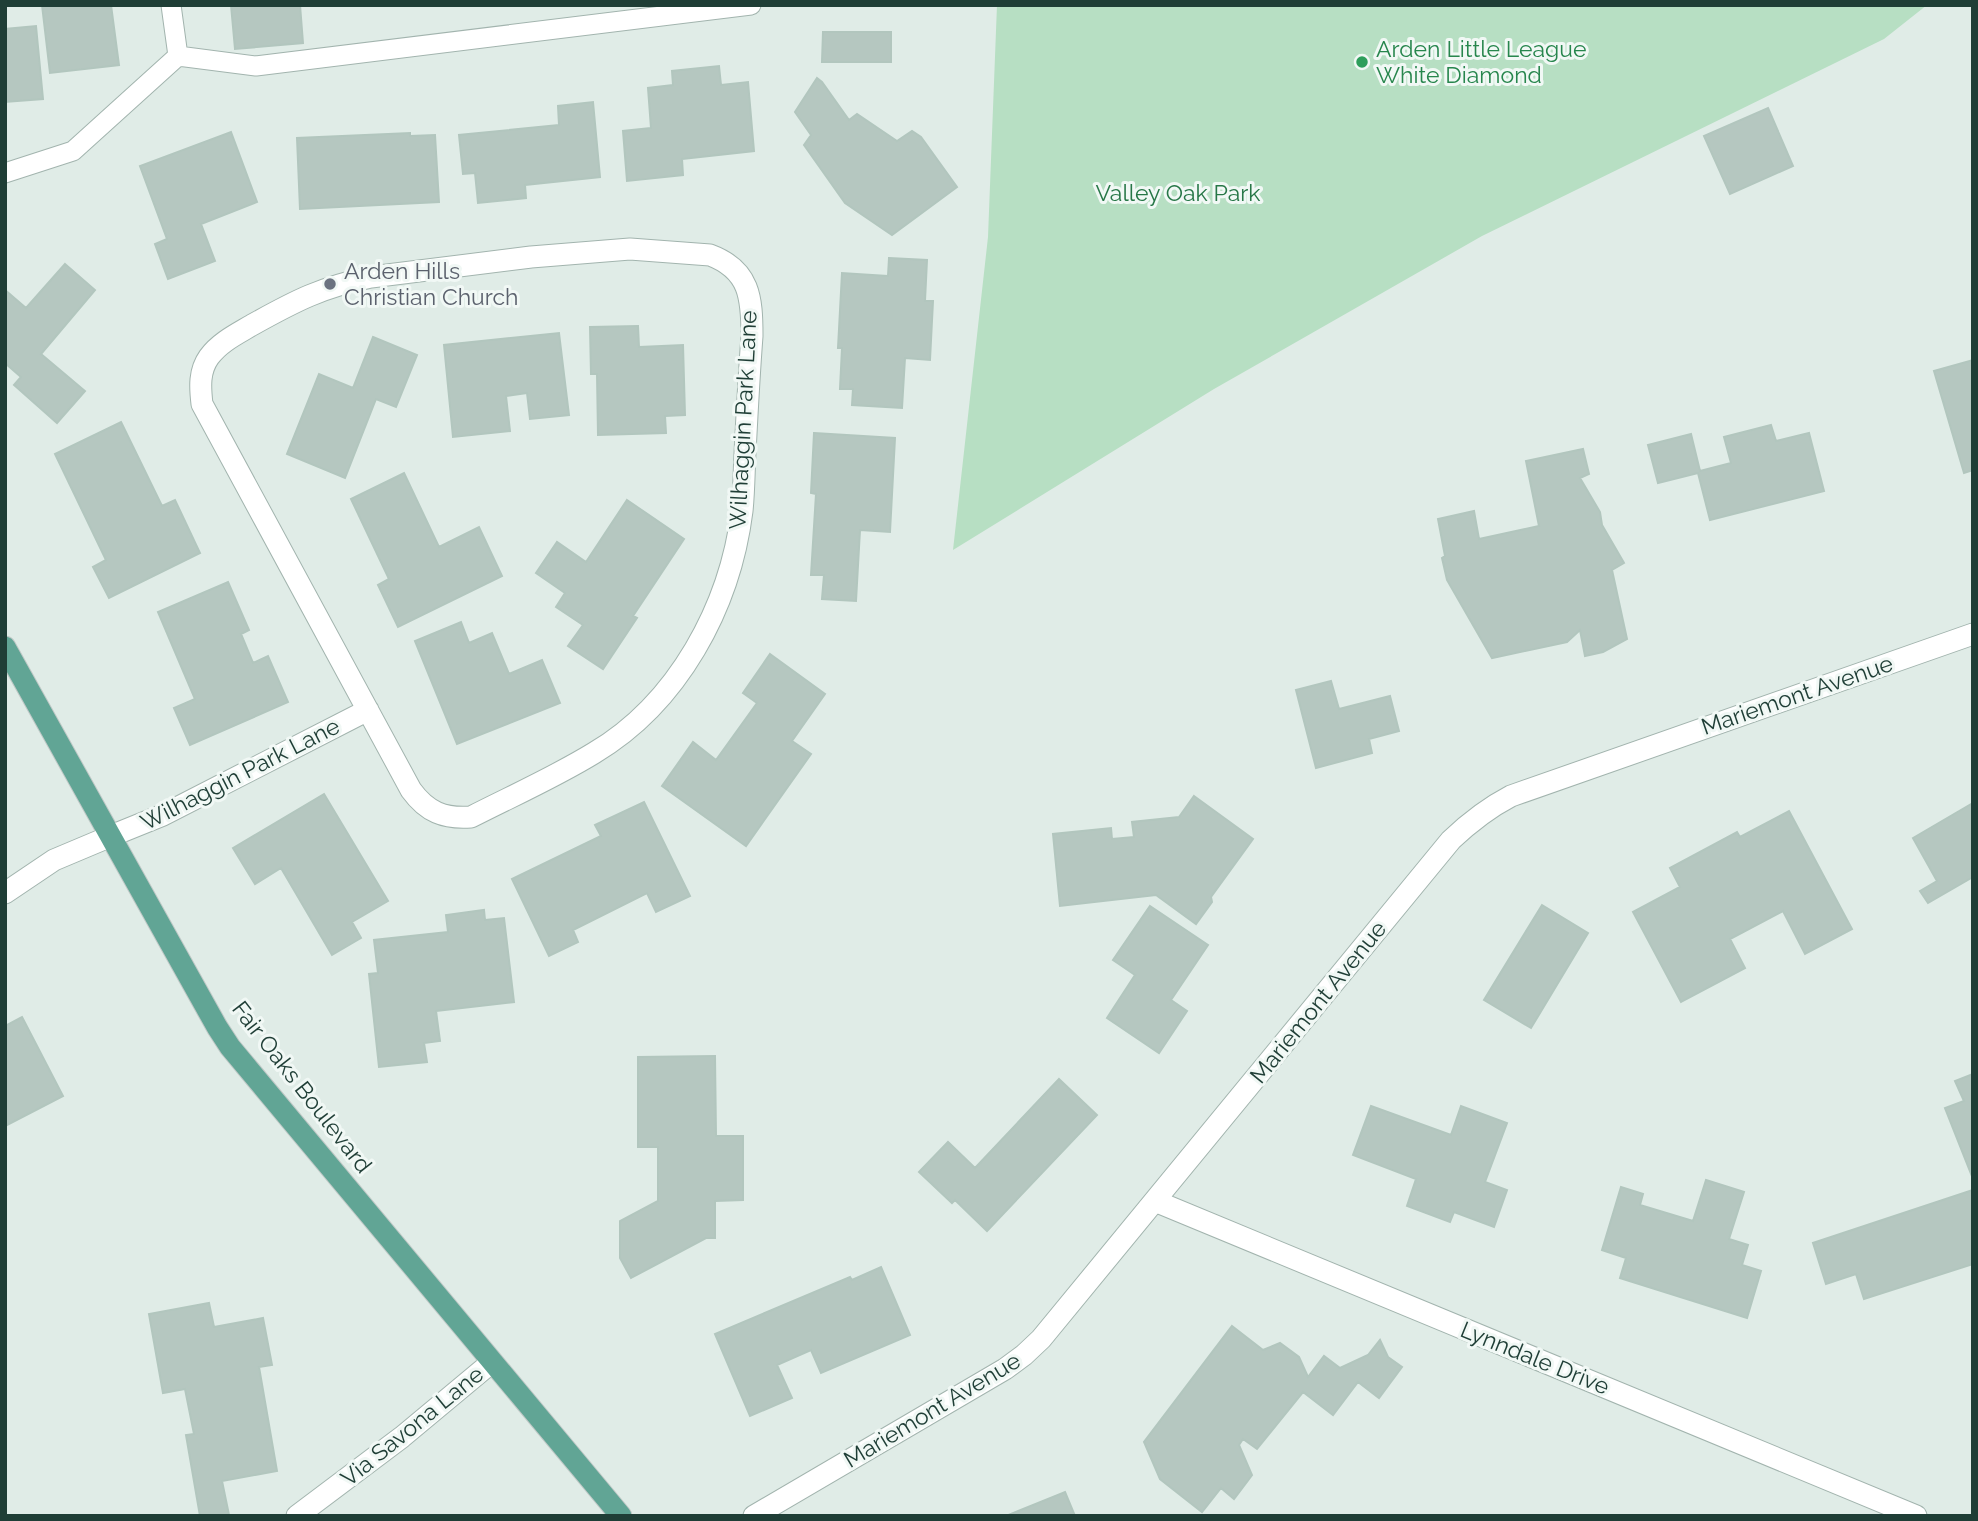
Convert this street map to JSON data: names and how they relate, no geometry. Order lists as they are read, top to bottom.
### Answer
{
  "streets": {
    "main road": ["Fair Oaks Boulevard"],
    "street": [
      "Wilhaggin Park Lane",
      "Mariemont Avenue",
      "Lynndale Drive",
      "Via Savona Lane"
    ]
  },
  "crossings": [
    ["Wilhaggin Park Lane", "Fair Oaks Boulevard"],
    ["Mariemont Avenue", "Lynndale Drive"],
    ["Fair Oaks Boulevard", "Via Savona Lane"]
  ],
  "parks": ["Valley Oak Park"],
  "places": ["Arden Little League White Diamond", "Arden Hills Christian Church"]
}
